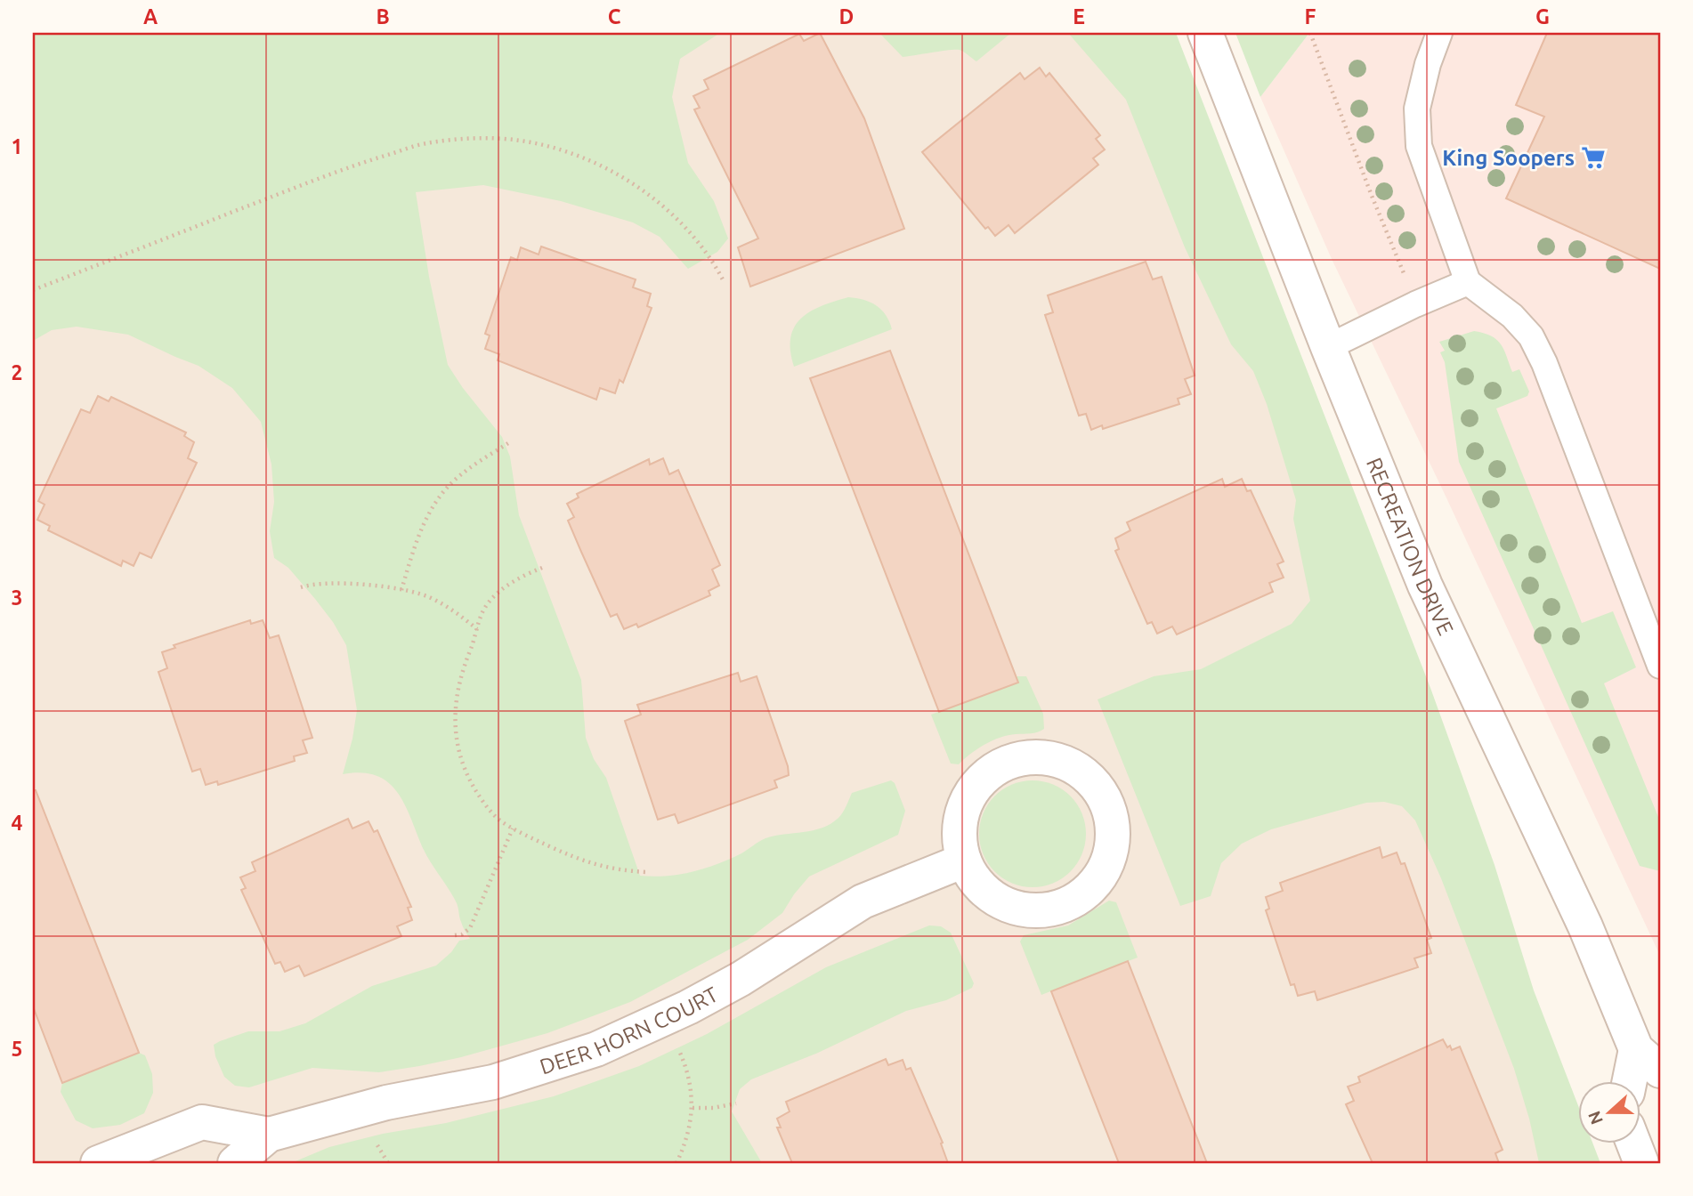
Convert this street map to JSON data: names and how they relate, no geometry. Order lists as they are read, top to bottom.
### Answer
{
  "streets": {
    "street": ["RECREATION DRIVE", "DEER HORN COURT"]
  },
  "places": {
    "supermarket": ["King Soopers"]
  },
  "north": "left",
  "grid": {
    "columns": [
      "A",
      "B",
      "C",
      "D",
      "E",
      "F",
      "G"
    ],
    "rows": [
      "1",
      "2",
      "3",
      "4",
      "5"
    ]
  }
}
